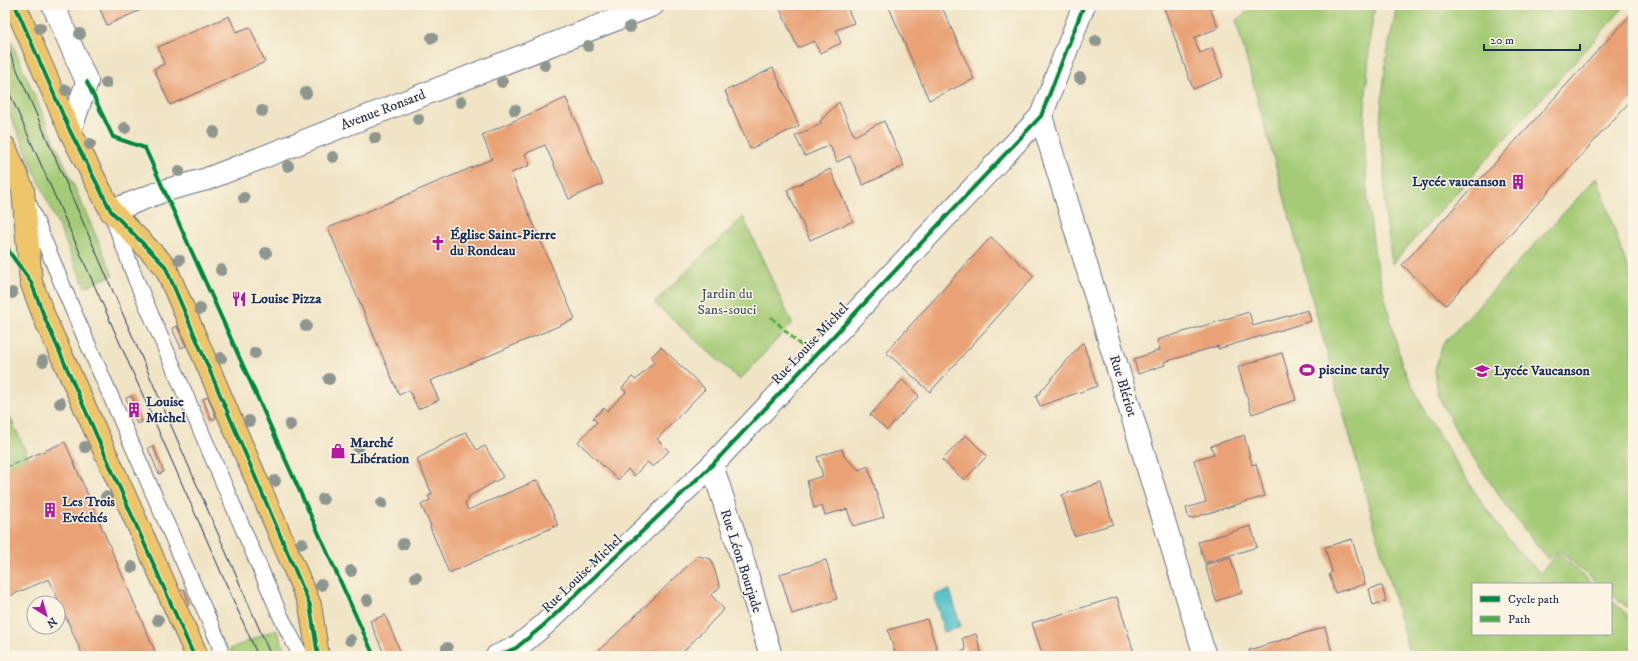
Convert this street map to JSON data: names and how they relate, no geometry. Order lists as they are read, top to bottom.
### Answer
{
  "streets": {
    "street": [
      "Avenue Ronsard",
      "Rue Louise Michel",
      "Rue Blériot",
      "Rue Léon Bourjade"
    ]
  },
  "crossings": [
    ["Rue Louise Michel", "Rue Blériot"],
    ["Rue Louise Michel", "Rue Léon Bourjade"]
  ],
  "parks": ["Jardin du Sans-souci"],
  "places": {
    "building": ["Lycée vaucanson", "Louise Michel", "Les Trois Evéchés"],
    "church": ["Église Saint-Pierre du Rondeau"],
    "restaurant": ["Louise Pizza"],
    "sports": ["piscine tardy"],
    "school or university": ["Lycée Vaucanson"],
    "shop": ["Marché Libération"]
  },
  "legend": ["Cycle path", "Path"],
  "scale_bar": "20 m",
  "north": "bottom right"
}
